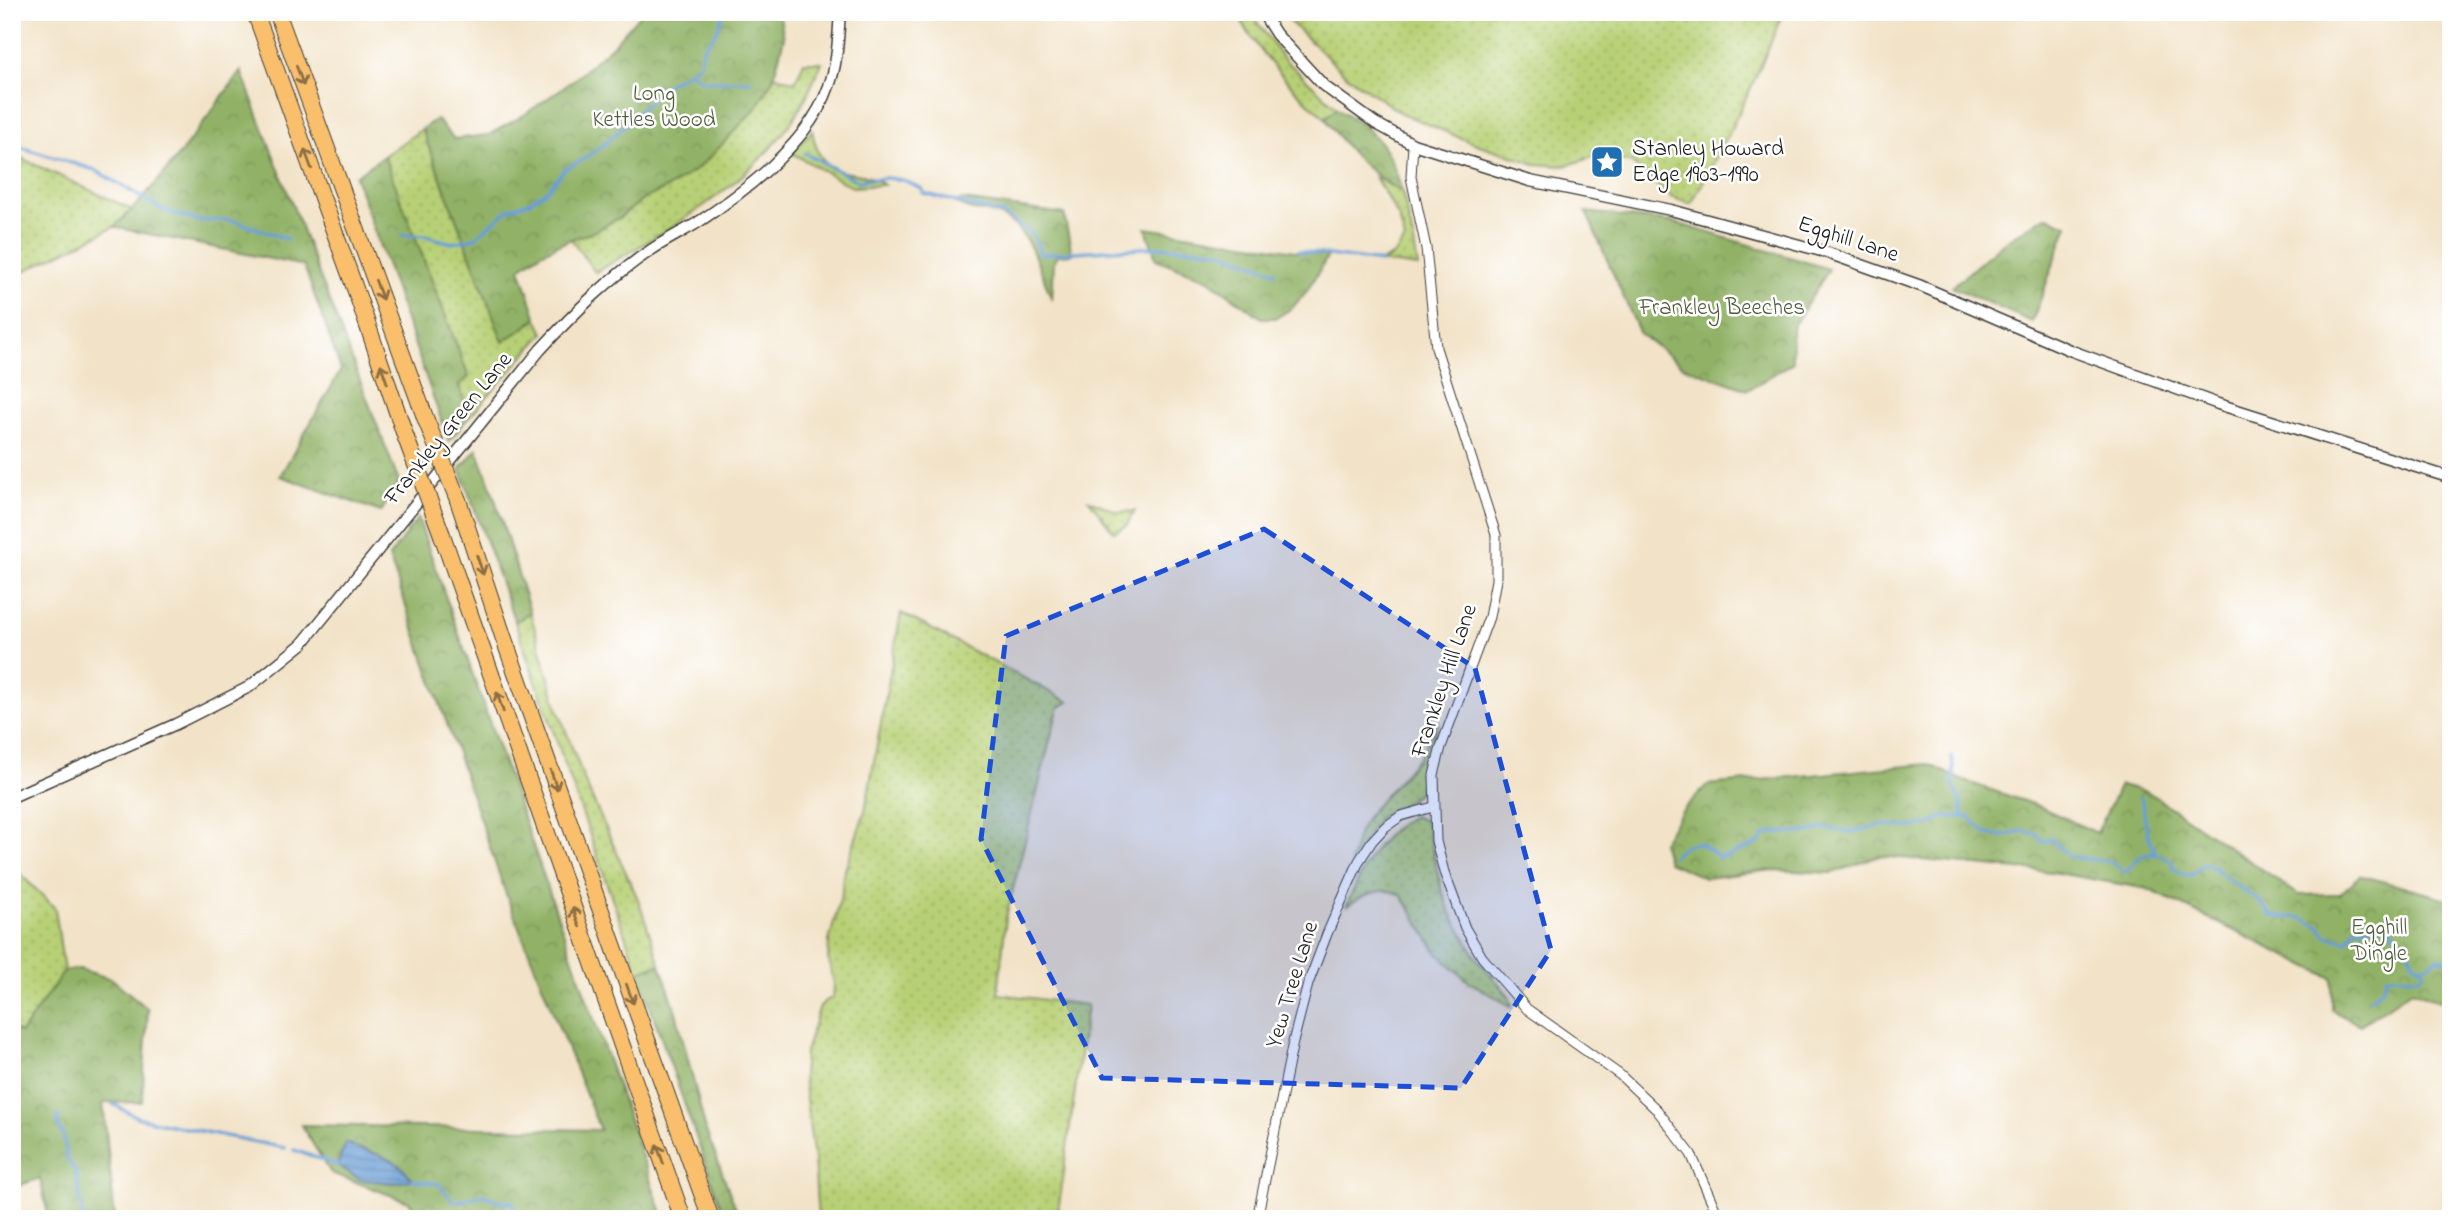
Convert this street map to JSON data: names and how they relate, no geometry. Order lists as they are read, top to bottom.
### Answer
{
  "streets": {
    "street": [
      "Egghill Lane",
      "Frankley Green Lane",
      "Frankley Hill Lane",
      "Yew Tree Lane"
    ]
  },
  "crossings": [
    ["Egghill Lane", "Frankley Hill Lane"],
    ["Frankley Hill Lane", "Yew Tree Lane"]
  ],
  "parks": ["Long Kettles Wood", "Frankley Beeches", "Egghill Dingle"],
  "places": {
    "place": ["Stanley Howard Edge 1903-1990"]
  }
}
